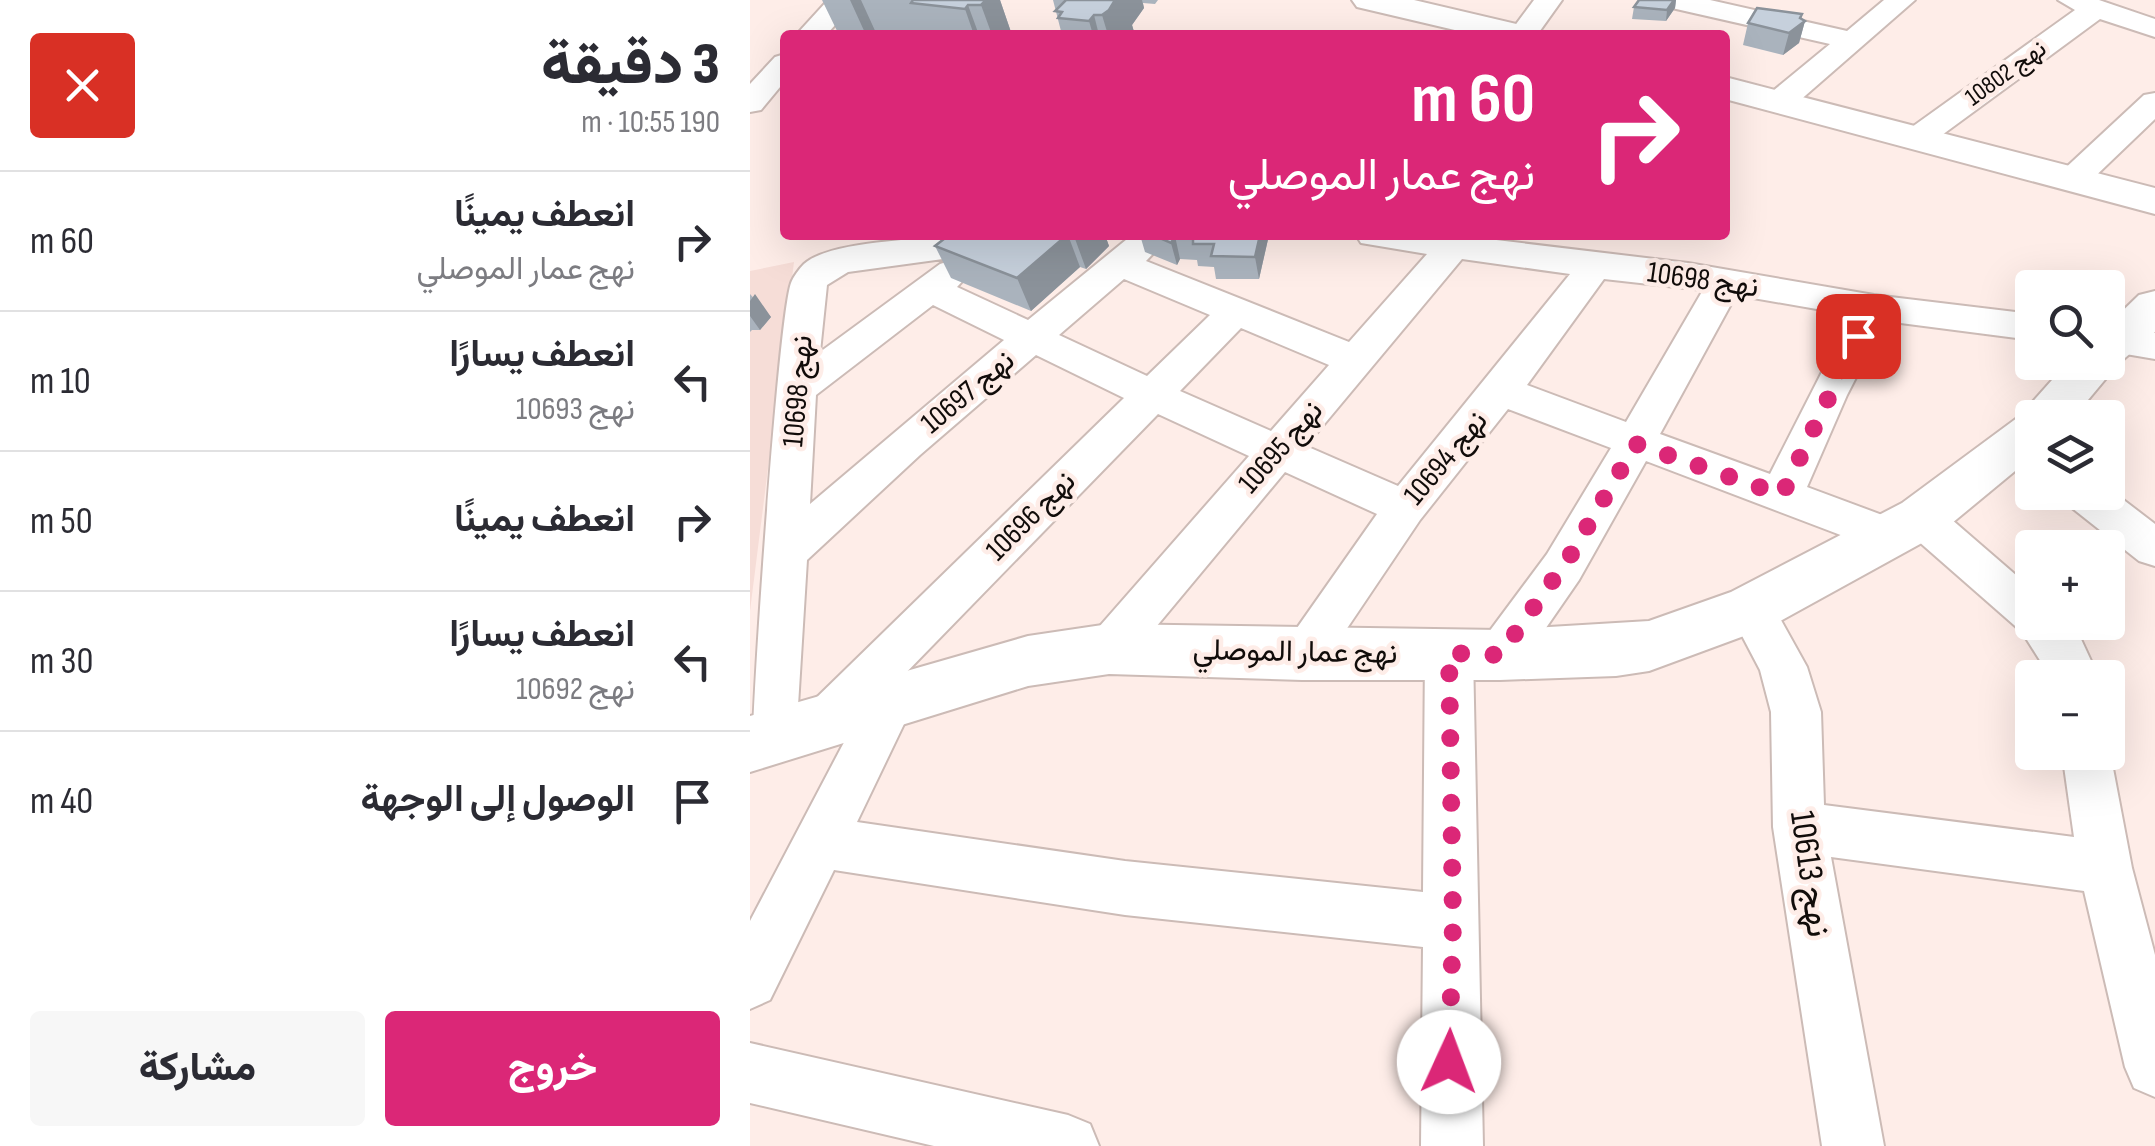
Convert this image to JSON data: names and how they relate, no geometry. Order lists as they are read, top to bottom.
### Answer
{
  "streets": {
    "street": [
      "نهج 10802",
      "نهج 10698",
      "نهج 10697",
      "نهج 10695",
      "نهج 10694",
      "نهج 10696",
      "نهج عمار الموصلي",
      "نهج 10613"
    ]
  },
  "crossings": [
    ["نهج 10698", "نهج 10697"],
    ["نهج 10698", "نهج 10695"],
    ["نهج 10698", "نهج 10694"],
    ["نهج 10698", "نهج عمار الموصلي"],
    ["نهج 10695", "نهج عمار الموصلي"],
    ["نهج 10694", "نهج عمار الموصلي"],
    ["نهج 10696", "نهج عمار الموصلي"],
    ["نهج عمار الموصلي", "نهج 10613"]
  ],
  "page": {
    "heading": ["3 دقيقة", "190 m · 10:55"],
    "turn": ["60 m", "نهج عمار الموصلي"],
    "list": [
      {
        "name": "انعطف يمينًا",
        "note": "نهج عمار الموصلي",
        "value": "60 m"
      },
      {
        "name": "انعطف يسارًا",
        "note": "نهج 10693",
        "value": "10 m"
      },
      {
        "name": "انعطف يمينًا",
        "value": "50 m"
      },
      {
        "name": "انعطف يسارًا",
        "note": "نهج 10692",
        "value": "30 m"
      },
      {
        "name": "الوصول إلى الوجهة",
        "value": "40 m"
      }
    ],
    "map_buttons": ["+", "−"],
    "buttons": ["خروج", "مشاركة"]
  }
}
